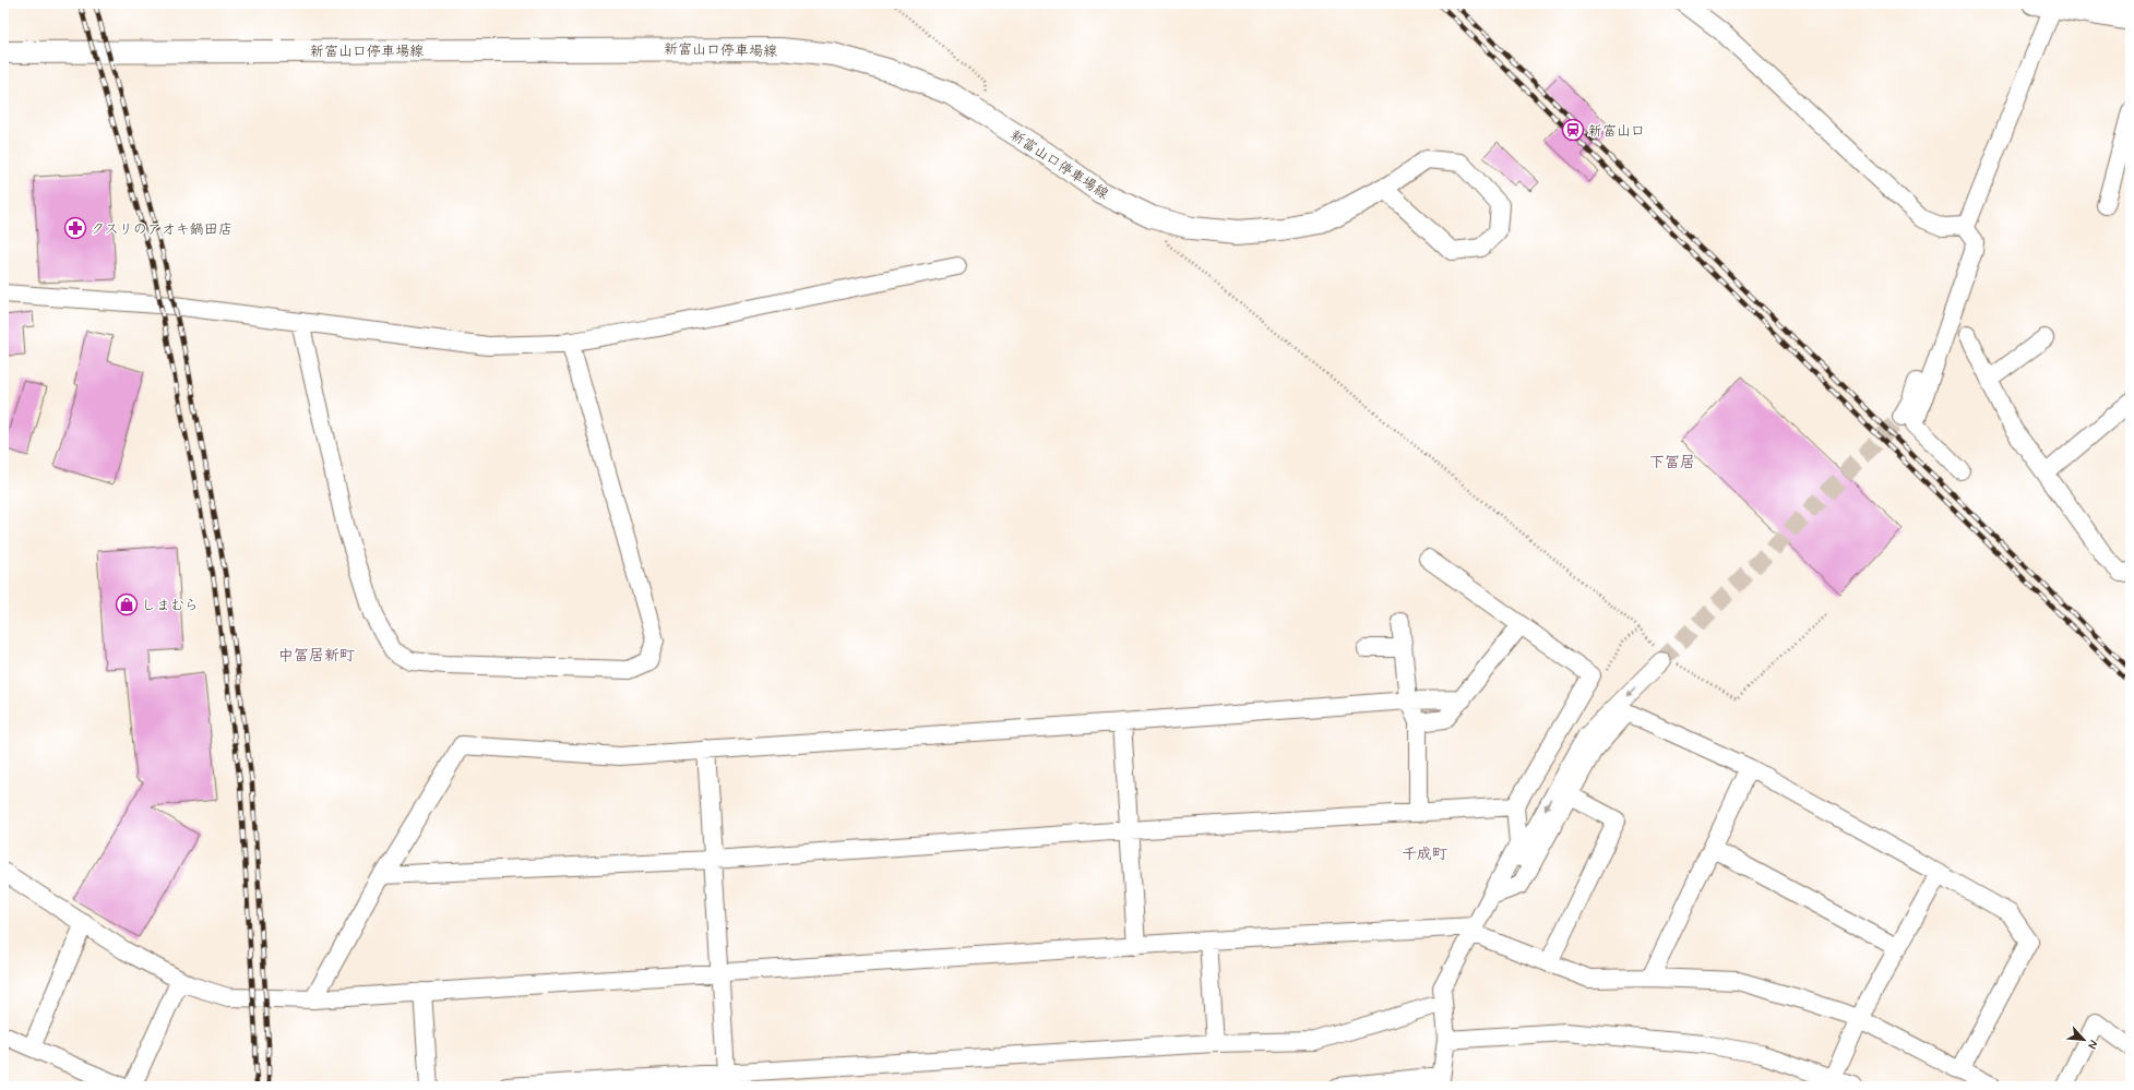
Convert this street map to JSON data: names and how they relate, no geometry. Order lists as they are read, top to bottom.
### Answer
{
  "streets": {
    "main road": ["新富山口停車場線"]
  },
  "districts": ["下冨居", "中冨居新町", "千成町"],
  "places": {
    "station": ["新富山口"],
    "pharmacy": ["クスリのアオキ鍋田店"],
    "shop": ["しまむら"]
  },
  "north": "bottom right"
}
